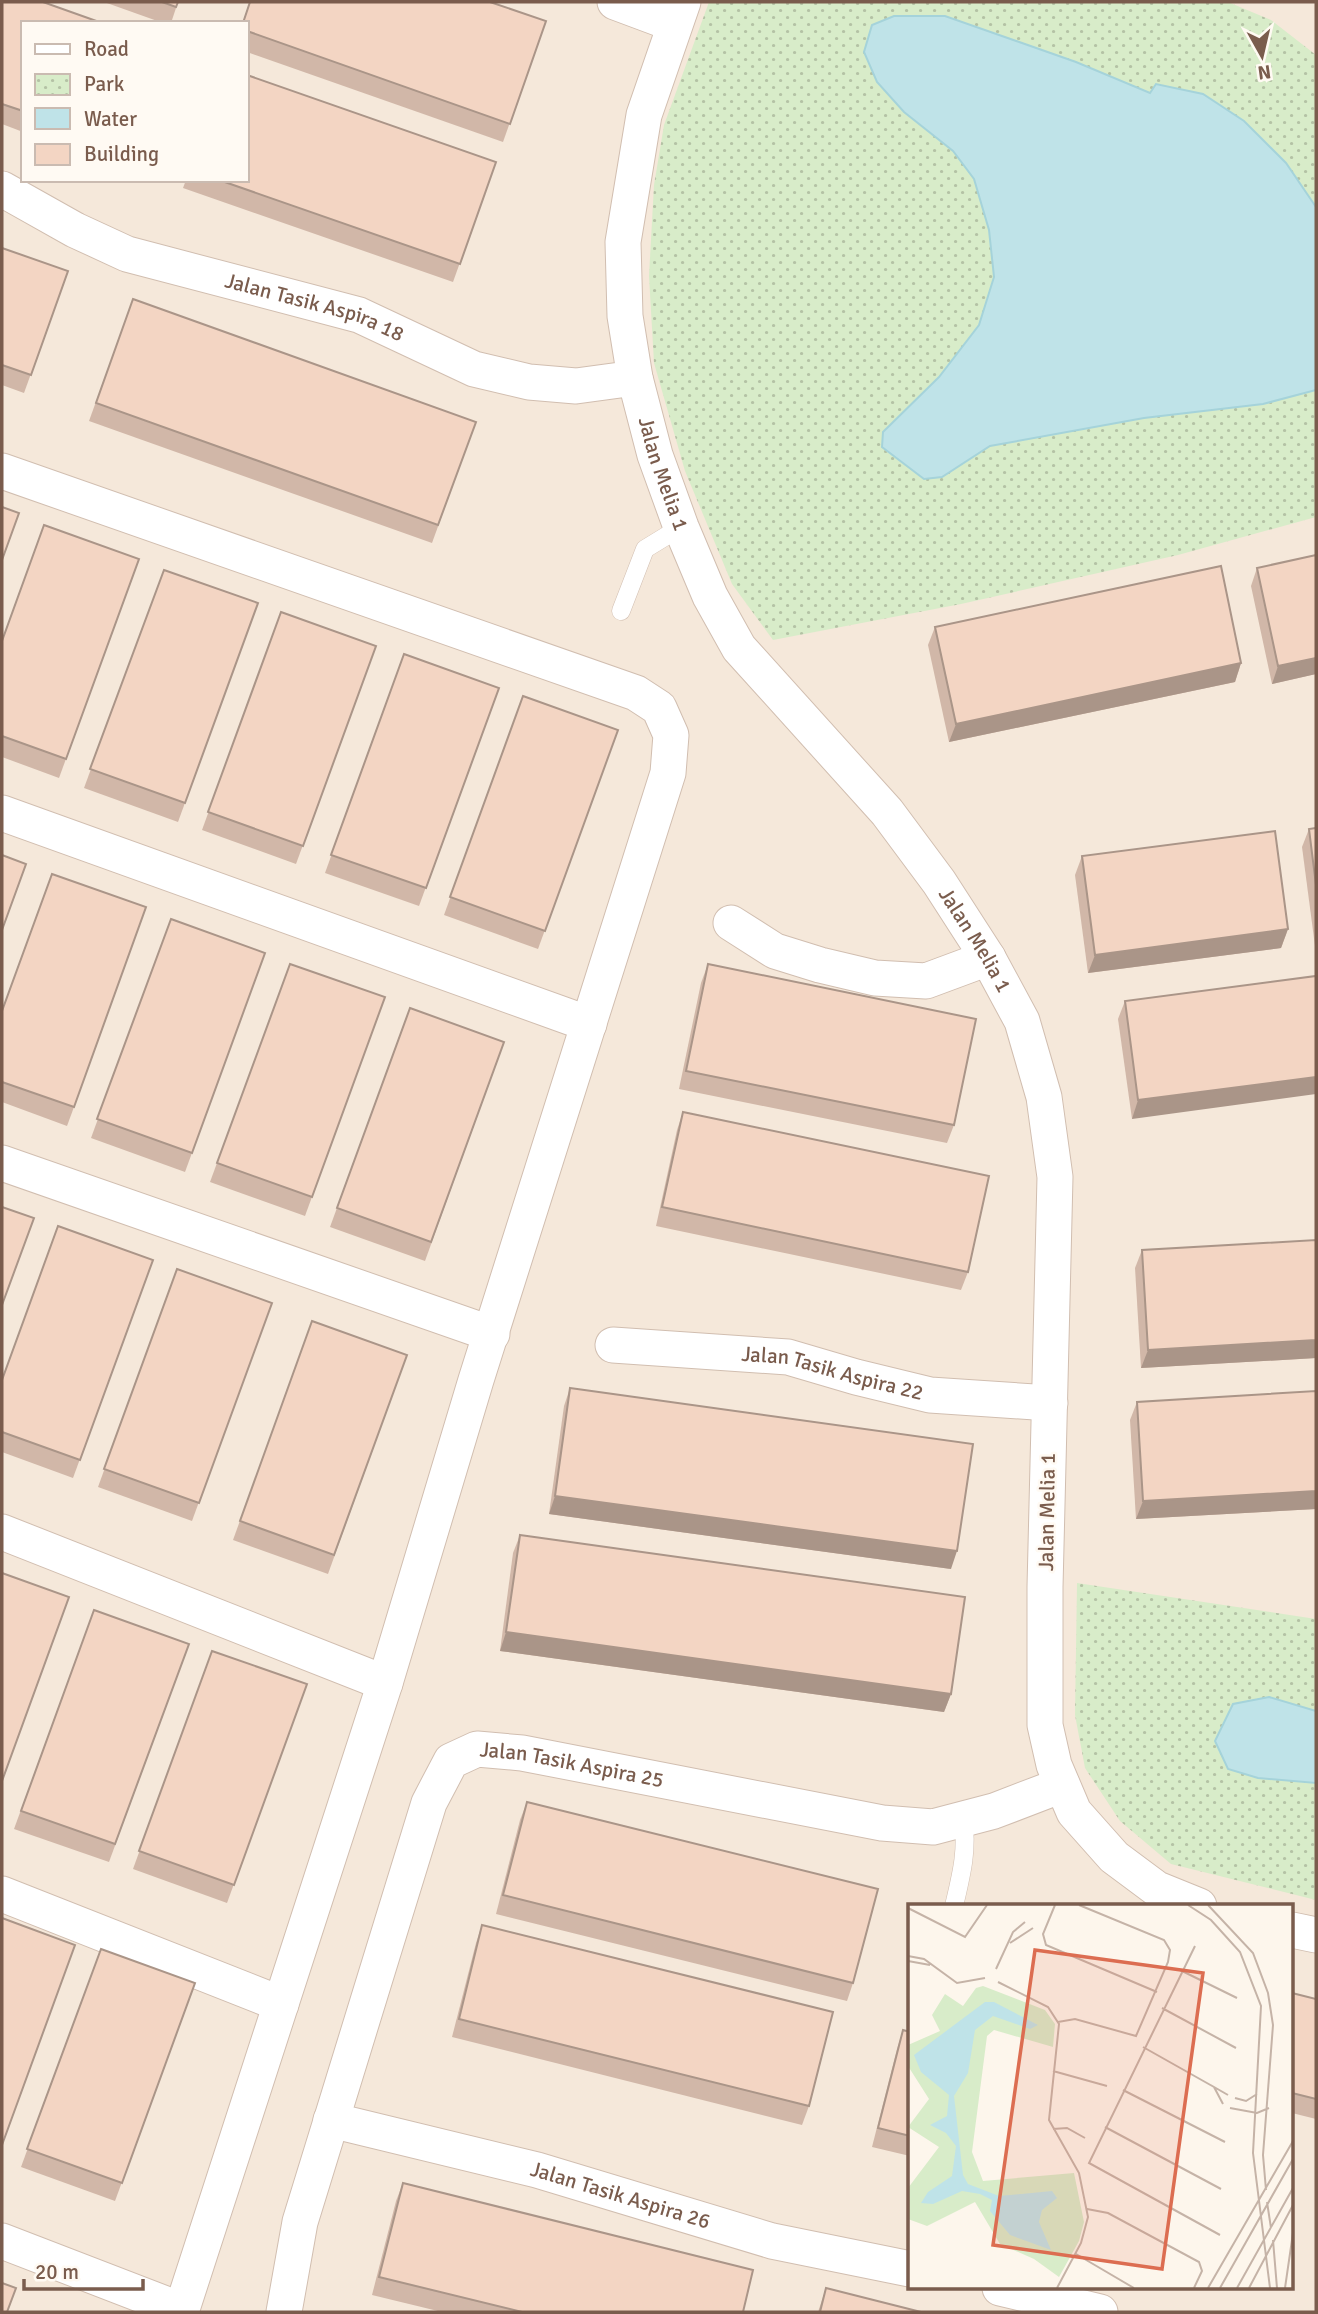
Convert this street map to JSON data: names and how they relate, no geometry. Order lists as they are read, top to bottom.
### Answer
{
  "streets": {
    "street": [
      "Jalan Tasik Aspira 18",
      "Jalan Melia 1",
      "Jalan Tasik Aspira 22",
      "Jalan Tasik Aspira 25",
      "Jalan Tasik Aspira 26"
    ]
  },
  "crossings": [
    ["Jalan Tasik Aspira 18", "Jalan Melia 1"],
    ["Jalan Melia 1", "Jalan Tasik Aspira 22"],
    ["Jalan Melia 1", "Jalan Tasik Aspira 25"],
    ["Jalan Tasik Aspira 25", "Jalan Tasik Aspira 26"]
  ],
  "legend": [
    "Road",
    "Park",
    "Water",
    "Building"
  ],
  "scale_bar": "20 m",
  "north": "bottom"
}
